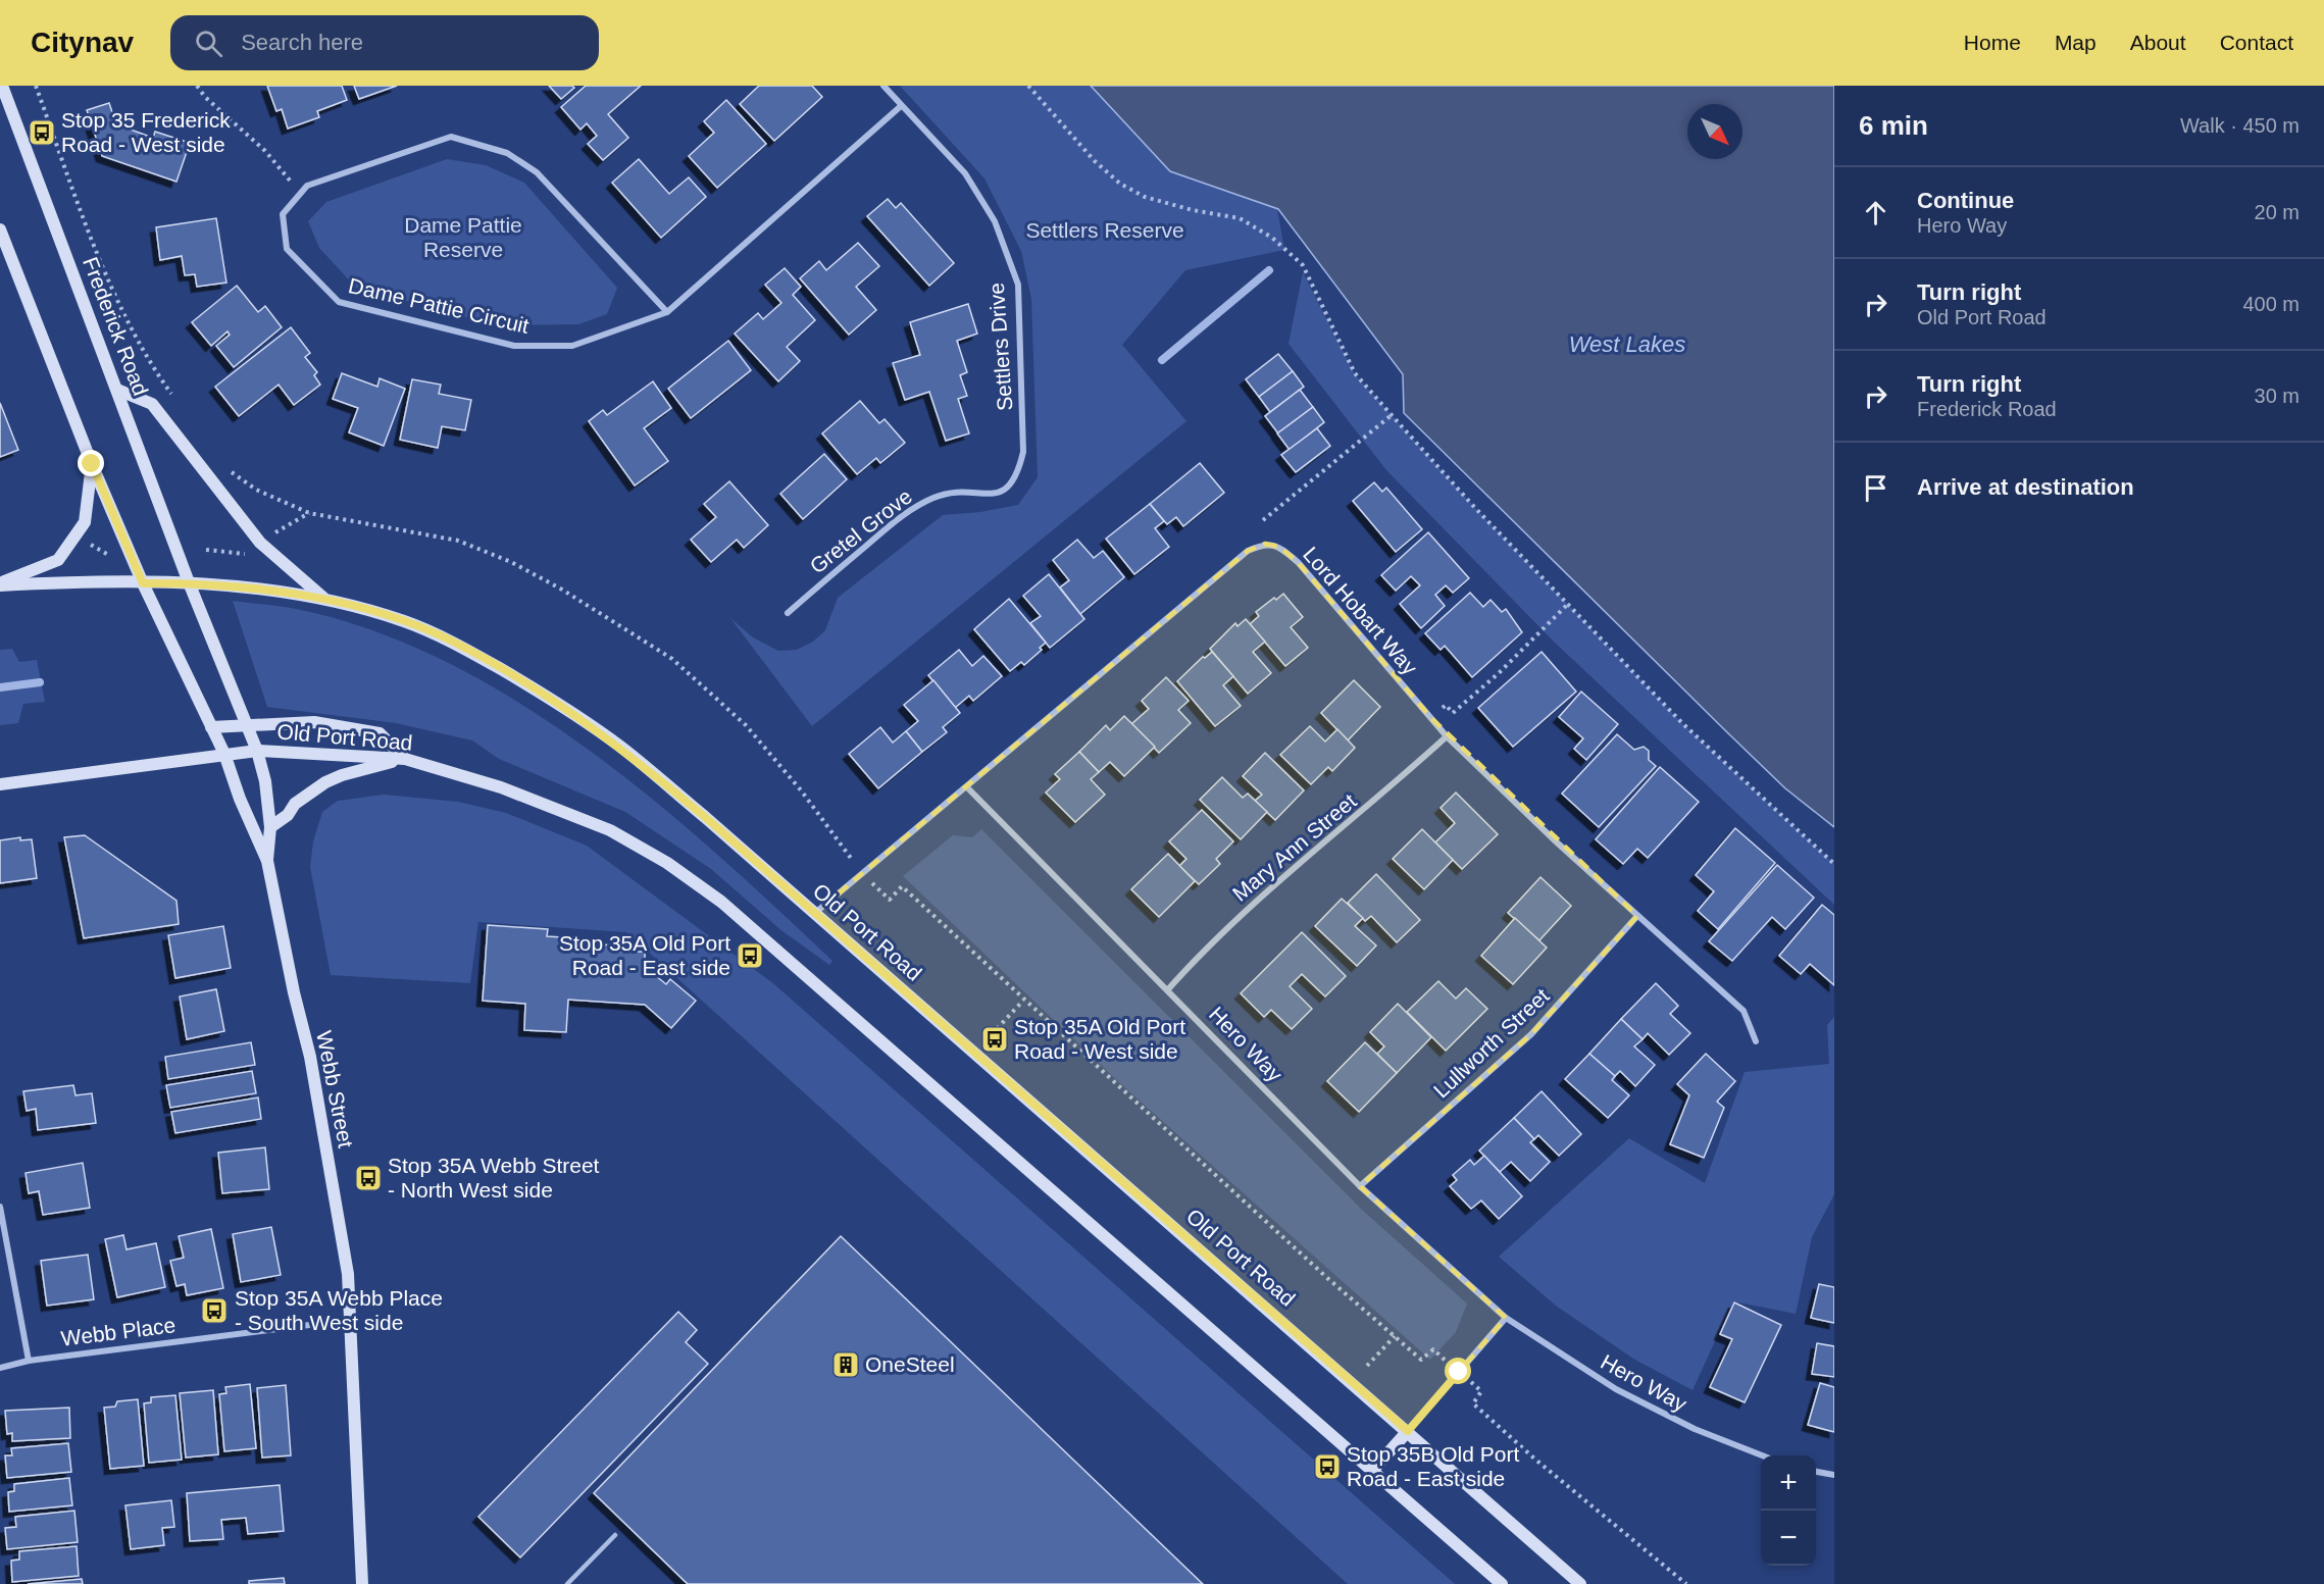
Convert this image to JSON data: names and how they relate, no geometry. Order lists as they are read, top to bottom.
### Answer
{
  "streets": {
    "main road": ["Frederick Road", "Old Port Road", "Webb Street"],
    "street": [
      "Dame Pattie Circuit",
      "Settlers Drive",
      "Gretel Grove",
      "Lord Hobart Way",
      "Mary Ann Street",
      "Lullworth Street",
      "Hero Way",
      "Webb Place"
    ]
  },
  "crossings": [
    ["Dame Pattie Circuit", "Settlers Drive"],
    ["Frederick Road", "Old Port Road"],
    ["Frederick Road", "Webb Street"],
    ["Settlers Drive", "Gretel Grove"],
    ["Lord Hobart Way", "Old Port Road"],
    ["Lord Hobart Way", "Mary Ann Street"],
    ["Lord Hobart Way", "Lullworth Street"],
    ["Lord Hobart Way", "Hero Way"],
    ["Old Port Road", "Webb Street"],
    ["Mary Ann Street", "Hero Way"],
    ["Lullworth Street", "Hero Way"],
    ["Webb Street", "Webb Place"]
  ],
  "water": ["West Lakes"],
  "parks": ["Dame Pattie Reserve", "Settlers Reserve"],
  "places": {
    "bus stop": [
      "Stop 35 Frederick Road - West side",
      "Stop 35A Old Port Road - East side",
      "Stop 35A Old Port Road - West side",
      "Stop 35A Webb Street - North West side",
      "Stop 35A Webb Place - South West side",
      "Stop 35B Old Port Road - East side"
    ],
    "building": ["OneSteel"]
  },
  "north": "bottom right",
  "page": {
    "header": "Citynav",
    "search": "Search here",
    "nav": [
      "Home",
      "Map",
      "About",
      "Contact"
    ],
    "heading": ["6 min", "Walk · 450 m"],
    "list": [
      ["Continue", "Hero Way", "20 m"],
      ["Turn right", "Old Port Road", "400 m"],
      ["Turn right", "Frederick Road", "30 m"],
      "Arrive at destination"
    ],
    "map_buttons": ["+", "−"]
  }
}
